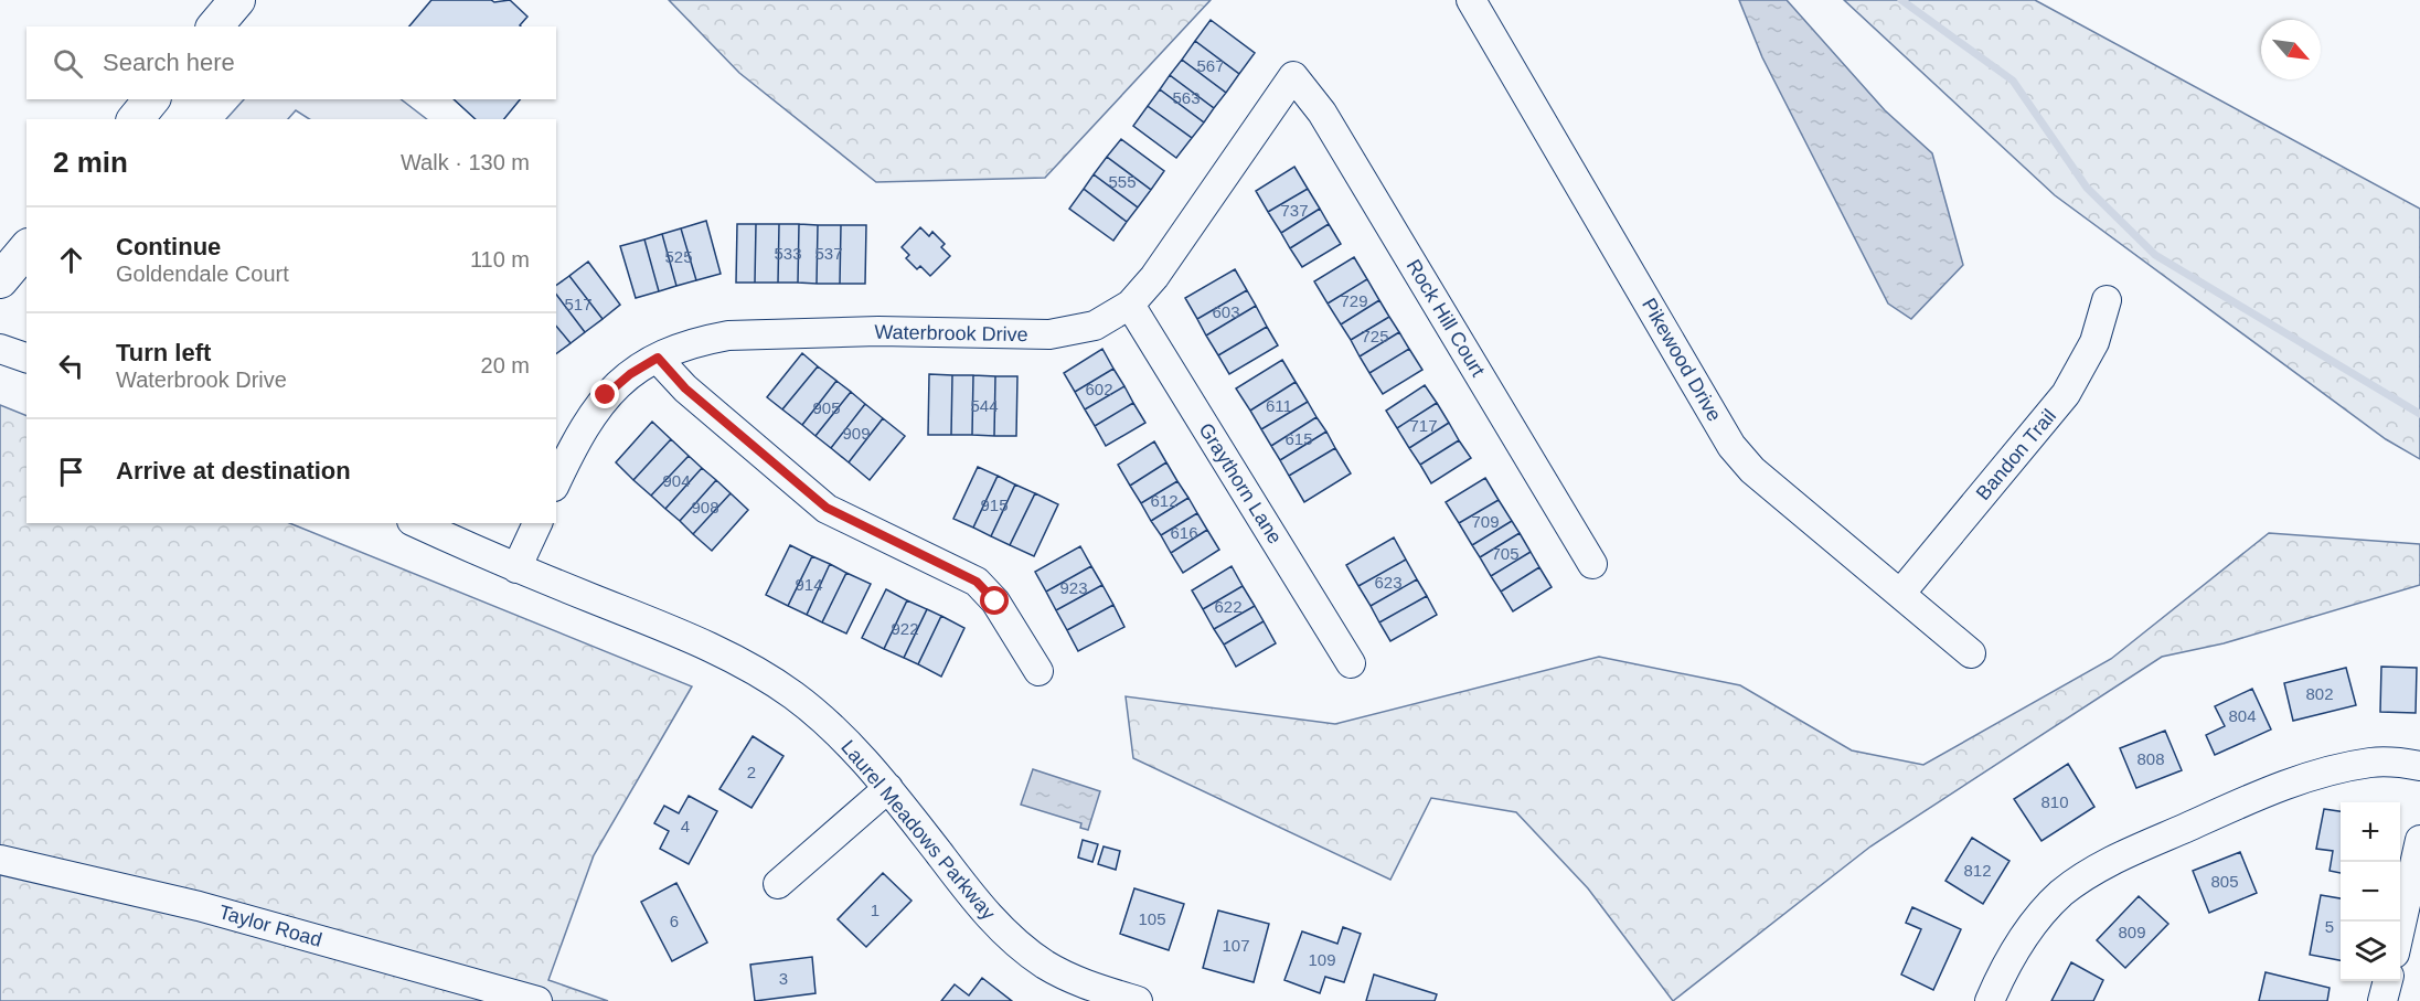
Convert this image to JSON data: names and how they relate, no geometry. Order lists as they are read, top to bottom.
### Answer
{
  "streets": {
    "street": [
      "Rock Hill Court",
      "Waterbrook Drive",
      "Pikewood Drive",
      "Bandon Trail",
      "Graythorn Lane",
      "Laurel Meadows Parkway",
      "Taylor Road"
    ]
  },
  "crossings": [
    ["Rock Hill Court", "Waterbrook Drive"],
    ["Waterbrook Drive", "Graythorn Lane"],
    ["Pikewood Drive", "Bandon Trail"]
  ],
  "house_numbers": [
    "567",
    "563",
    "555",
    "737",
    "533",
    "537",
    "525",
    "729",
    "517",
    "603",
    "725",
    "602",
    "544",
    "611",
    "905",
    "717",
    "909",
    "615",
    "904",
    "612",
    "915",
    "908",
    "709",
    "616",
    "705",
    "623",
    "914",
    "923",
    "622",
    "922",
    "802",
    "804",
    "808",
    "2",
    "810",
    "4",
    "812",
    "805",
    "1",
    "105",
    "6",
    "5",
    "809",
    "107",
    "109",
    "3"
  ],
  "north": "bottom right",
  "page": {
    "search": "Search here",
    "heading": ["2 min", "Walk · 130 m"],
    "list": [
      ["Continue", "Goldendale Court", "110 m"],
      ["Turn left", "Waterbrook Drive", "20 m"],
      "Arrive at destination"
    ],
    "map_buttons": ["+", "−"]
  }
}
